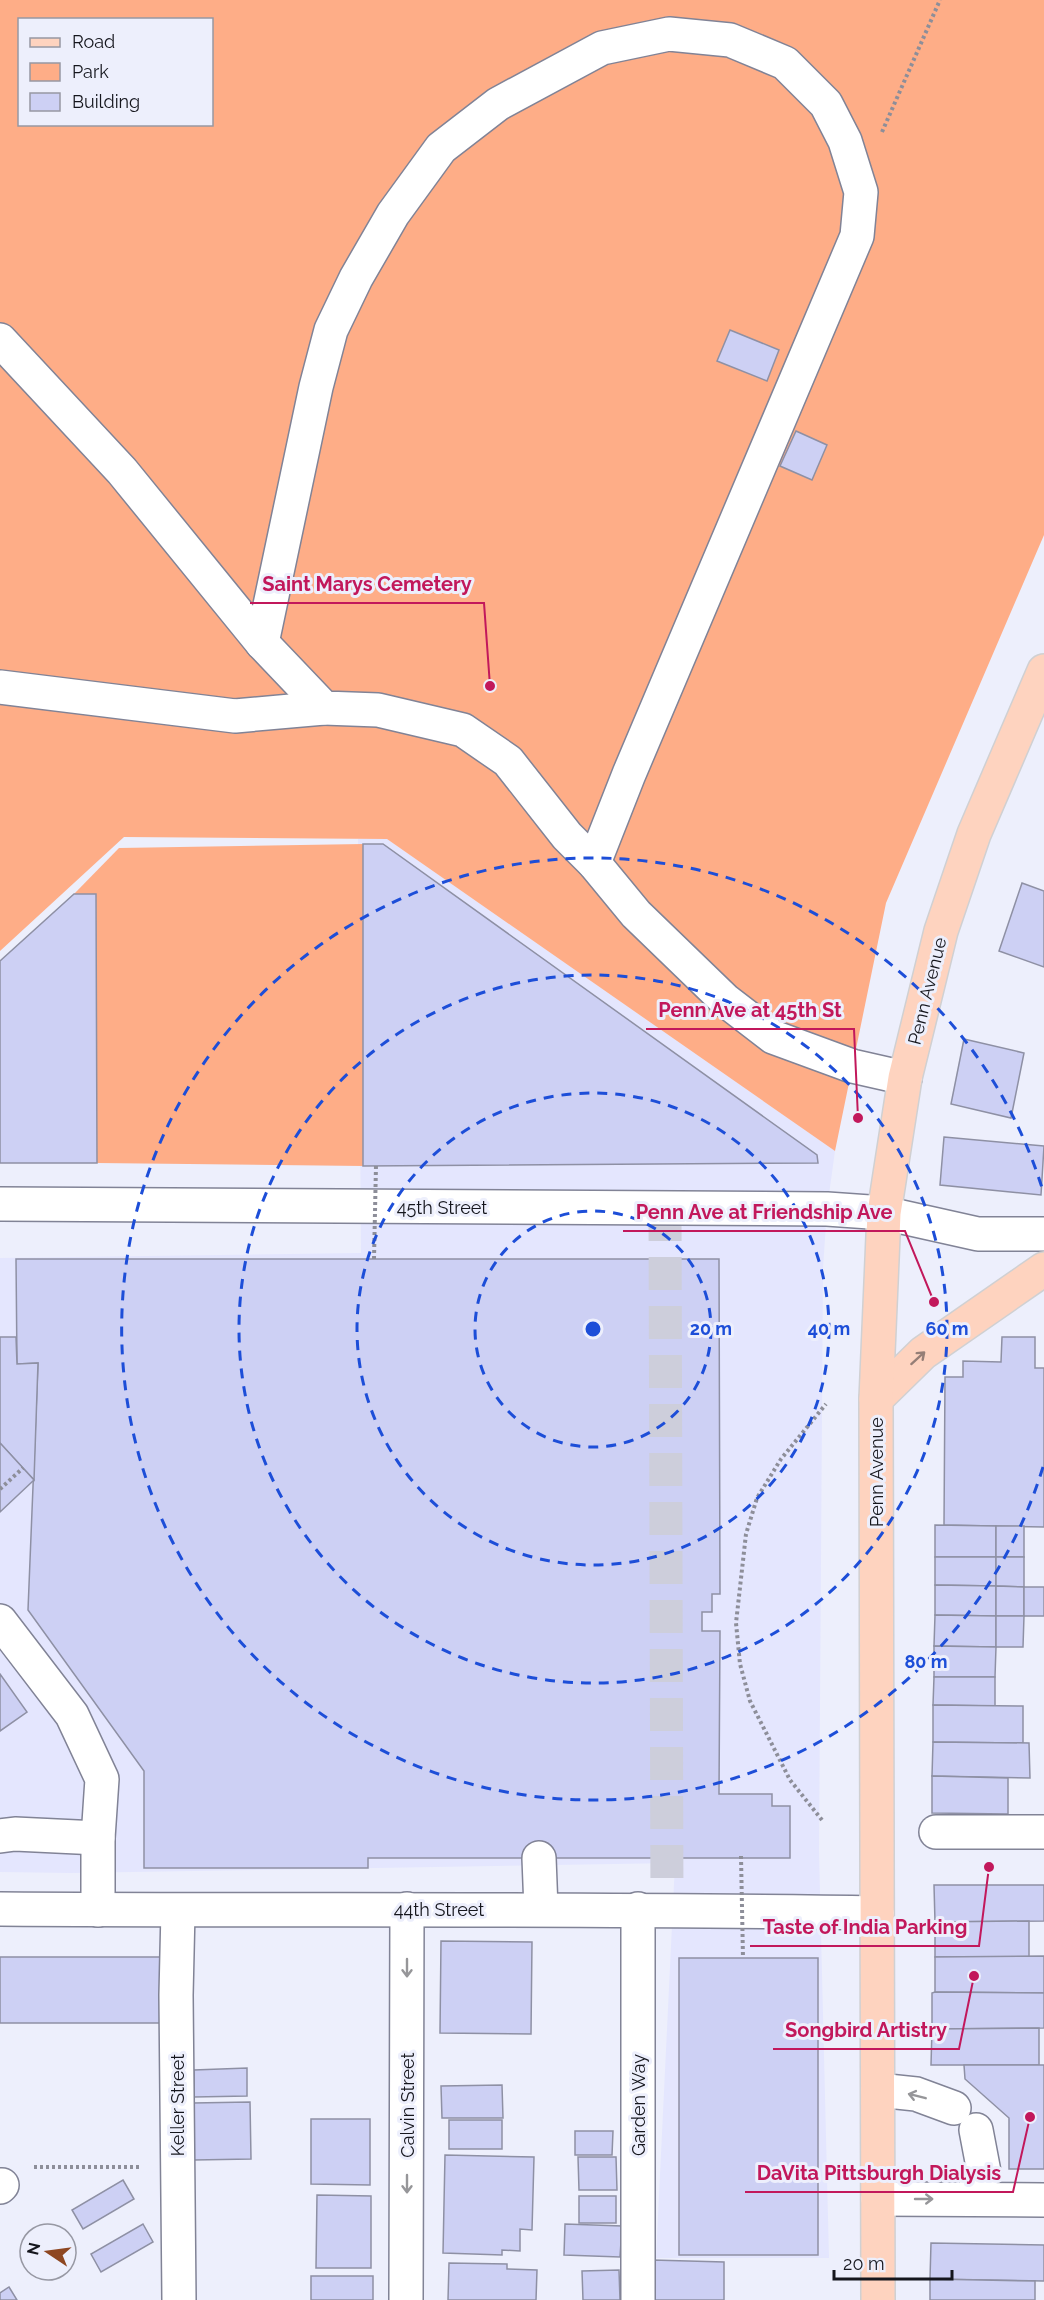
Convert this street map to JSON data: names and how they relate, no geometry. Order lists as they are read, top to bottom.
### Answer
{
  "streets": {
    "main road": ["Penn Avenue"],
    "street": [
      "45th Street",
      "44th Street",
      "Keller Street",
      "Calvin Street",
      "Garden Way"
    ]
  },
  "crossings": [
    ["Penn Avenue", "45th Street"],
    ["Penn Avenue", "44th Street"],
    ["44th Street", "Keller Street"],
    ["44th Street", "Calvin Street"],
    ["44th Street", "Garden Way"]
  ],
  "one_way": ["Calvin Street"],
  "places": [
    "Saint Marys Cemetery",
    "Penn Ave at 45th St",
    "Penn Ave at Friendship Ave",
    "Taste of India Parking",
    "Songbird Artistry",
    "DaVita Pittsburgh Dialysis"
  ],
  "legend": ["Road", "Park", "Building"],
  "scale_bar": "20 m",
  "north": "left",
  "rings": [
    "20 m",
    "40 m",
    "60 m",
    "80 m"
  ]
}
